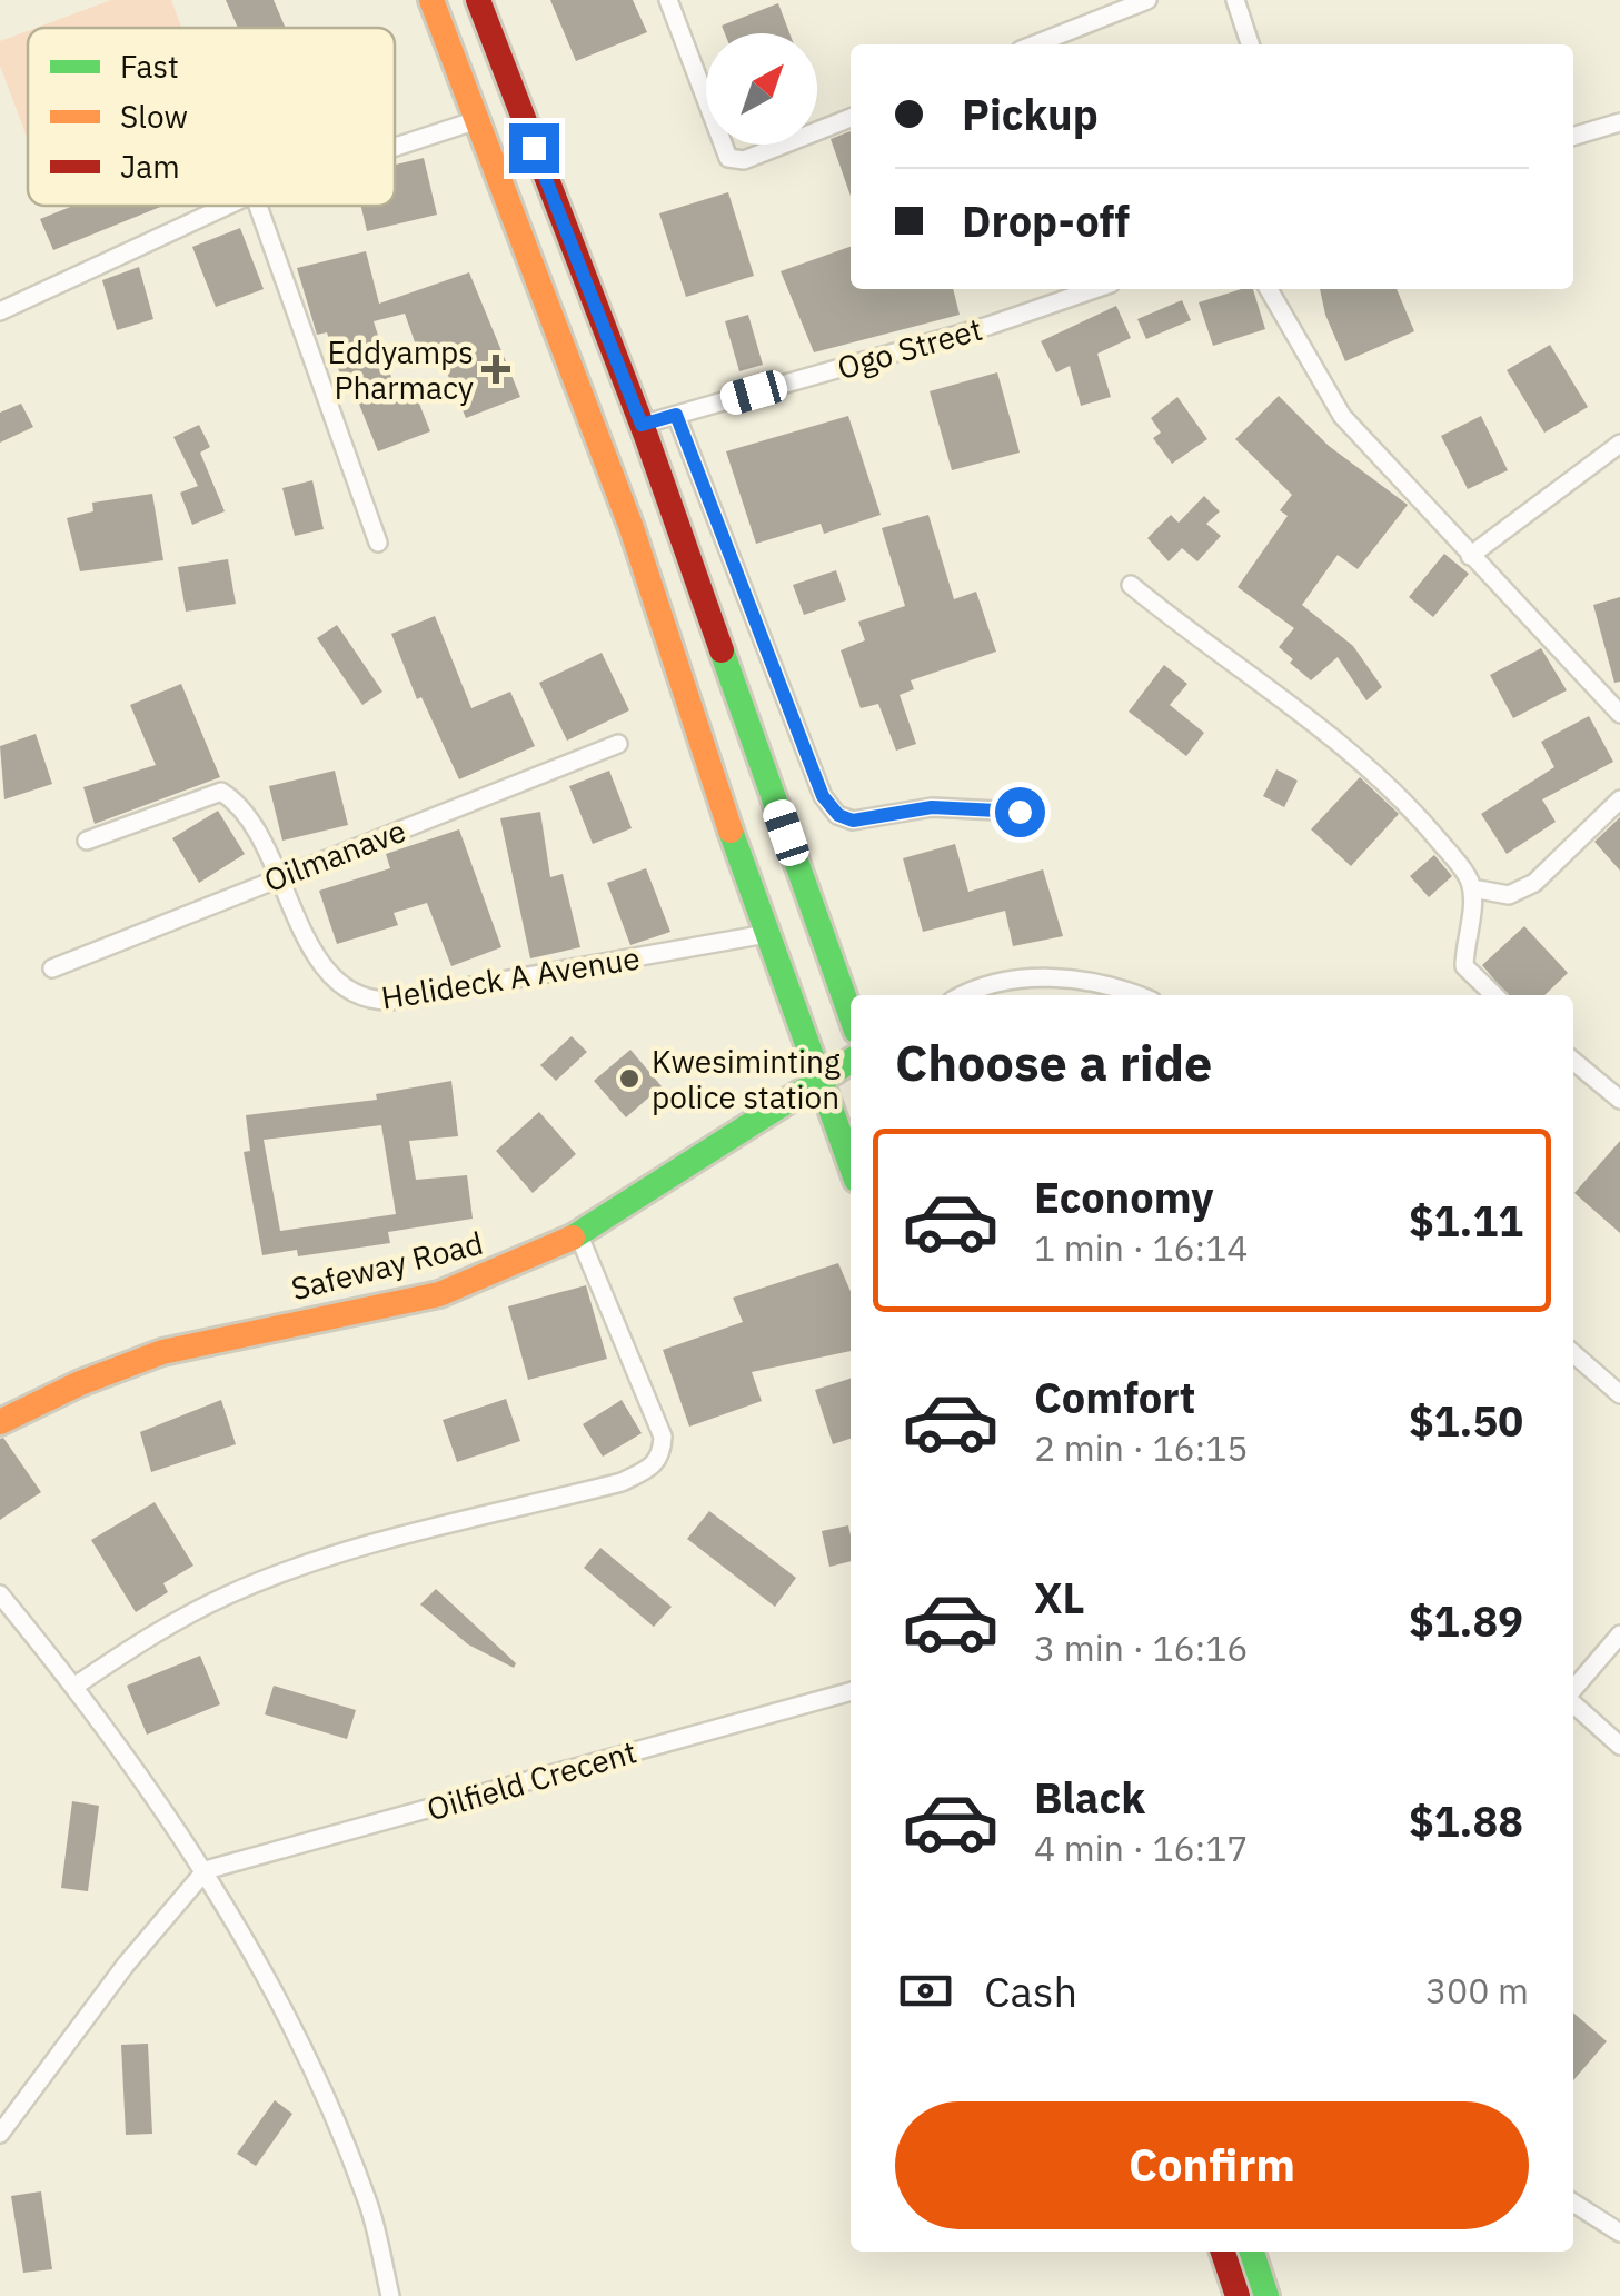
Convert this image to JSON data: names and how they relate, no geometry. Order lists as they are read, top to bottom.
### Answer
{
  "streets": {
    "main road": ["Safeway Road"],
    "street": [
      "Ogo Street",
      "Oilmanave",
      "Helideck A Avenue",
      "Oilfield Crecent"
    ]
  },
  "crossings": [
    ["Oilmanave", "Helideck A Avenue"]
  ],
  "places": {
    "health": ["Eddyamps Pharmacy"],
    "other": ["Kwesiminting police station"]
  },
  "legend": ["Fast", "Slow", "Jam"],
  "north": "top right",
  "page": {
    "banner": ["Pickup", "Drop-off"],
    "heading": "Choose a ride",
    "list": [
      {
        "name": "Economy",
        "note": "1 min · 16:14",
        "value": "$1.11"
      },
      {
        "name": "Comfort",
        "note": "2 min · 16:15",
        "value": "$1.50"
      },
      {
        "name": "XL",
        "note": "3 min · 16:16",
        "value": "$1.89"
      },
      {
        "name": "Black",
        "note": "4 min · 16:17",
        "value": "$1.88"
      }
    ],
    "pay": ["Cash", "300 m"],
    "buttons": "Confirm"
  }
}
